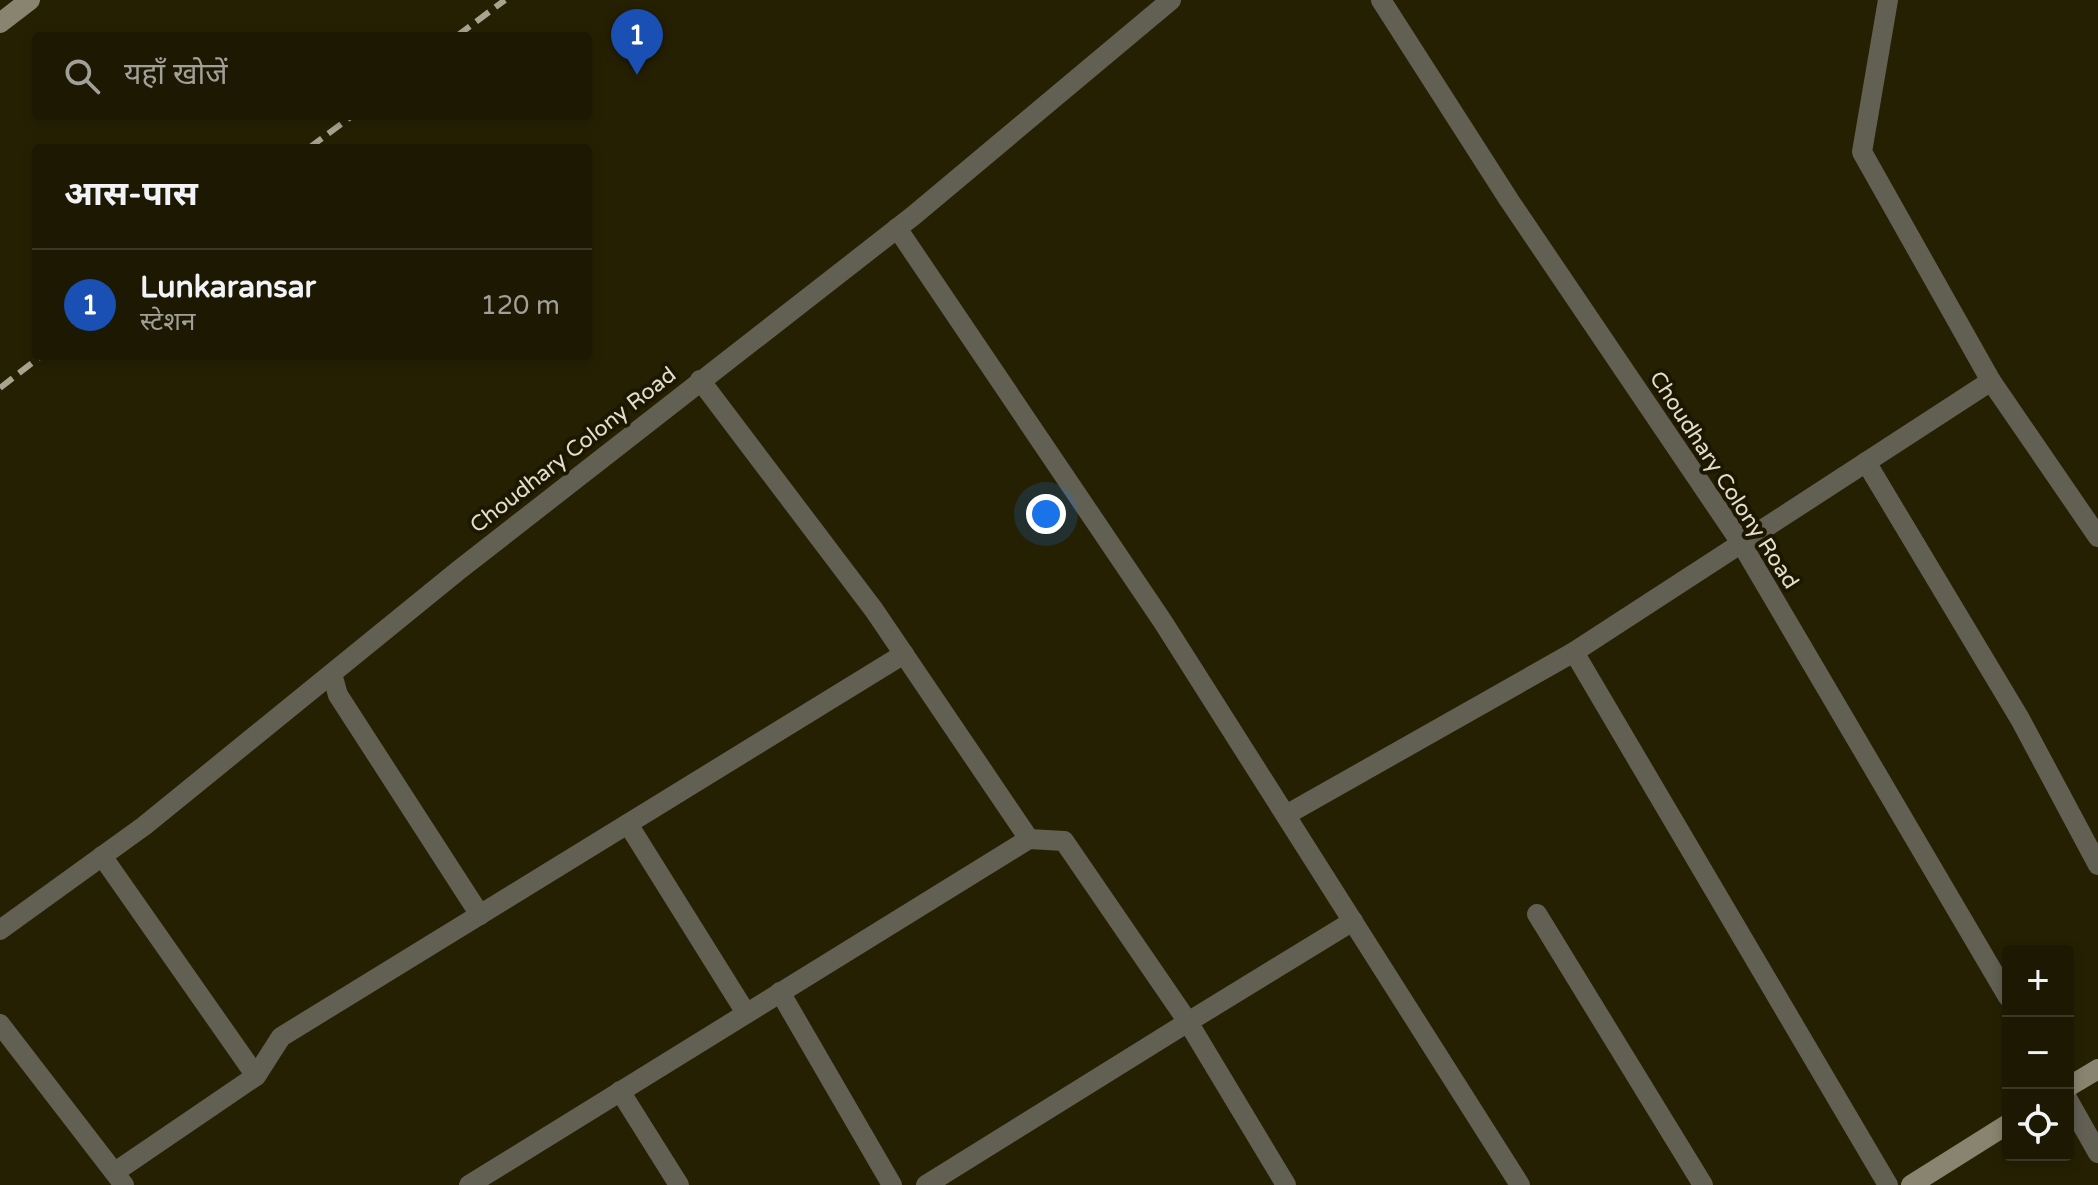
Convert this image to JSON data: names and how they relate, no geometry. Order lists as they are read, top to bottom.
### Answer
{
  "streets": {
    "street": ["Choudhary Colony Road"]
  },
  "page": {
    "pins": "1",
    "search": "यहाँ खोजें",
    "heading": "आस-पास",
    "list": [
      {
        "mark": "1",
        "name": "Lunkaransar",
        "note": "स्टेशन",
        "value": "120 m"
      }
    ],
    "map_buttons": ["+", "−"]
  }
}
